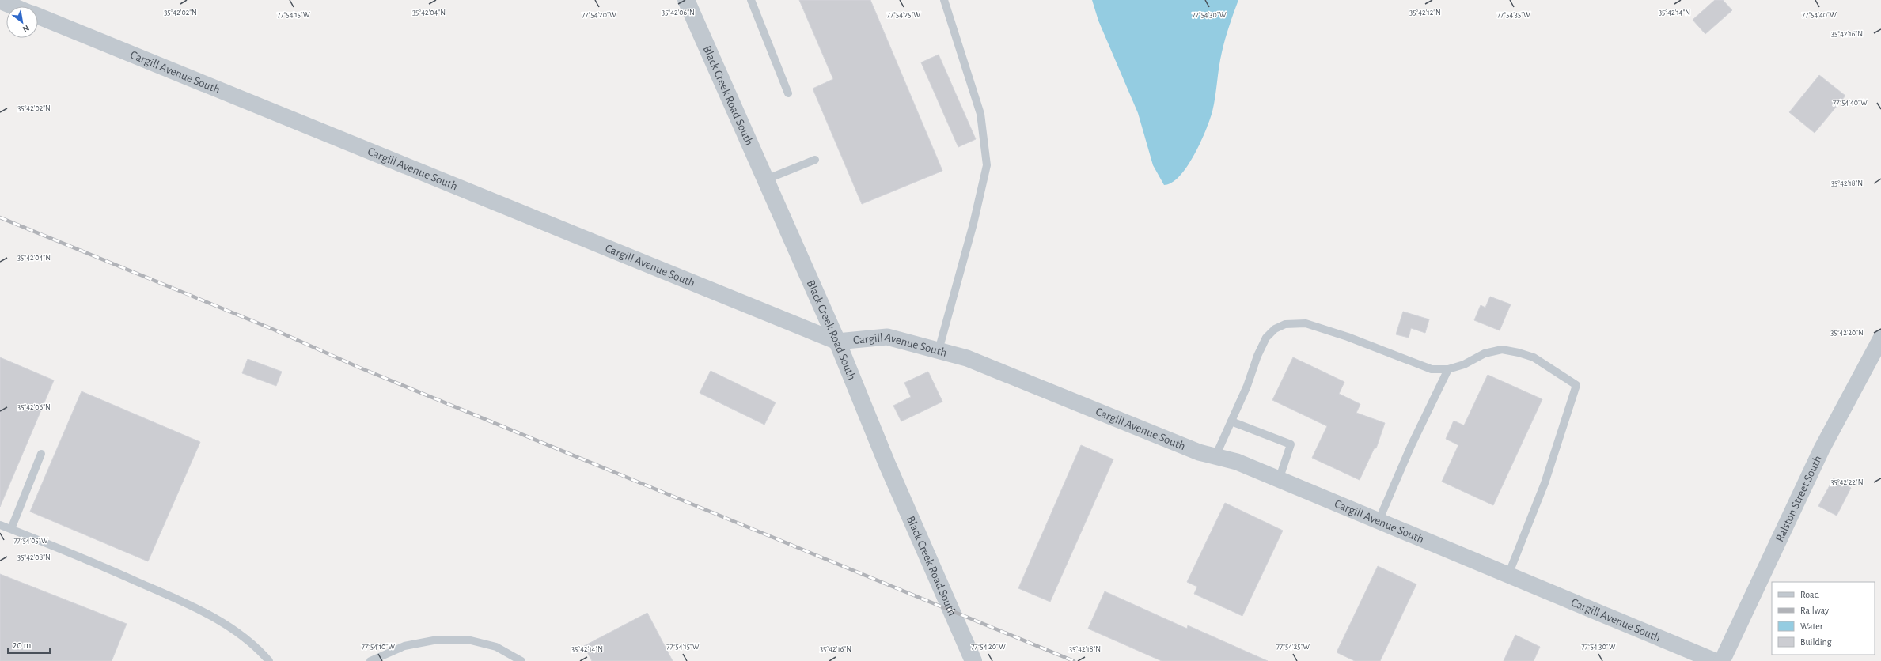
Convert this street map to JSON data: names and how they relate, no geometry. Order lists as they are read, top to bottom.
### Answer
{
  "streets": {
    "street": ["Cargill Avenue South", "Black Creek Road South", "Ralston Street South"]
  },
  "crossings": [
    ["Cargill Avenue South", "Black Creek Road South"]
  ],
  "legend": [
    "Road",
    "Railway",
    "Water",
    "Building"
  ],
  "scale_bar": "20 m",
  "north": "bottom right",
  "coordinates": [
    "35°42'02\"N",
    "35°42'04\"N",
    "35°42'06\"N",
    "35°42'12\"N",
    "35°42'14\"N",
    "77°54'40\"W",
    "77°54'15\"W",
    "77°54'20\"W",
    "77°54'25\"W",
    "77°54'35\"W",
    "77°54'30\"W",
    "35°42'16\"N",
    "35°42'18\"N",
    "35°42'20\"N",
    "35°42'22\"N",
    "77°54'05\"W",
    "35°42'08\"N",
    "77°54'10\"W"
  ]
}
